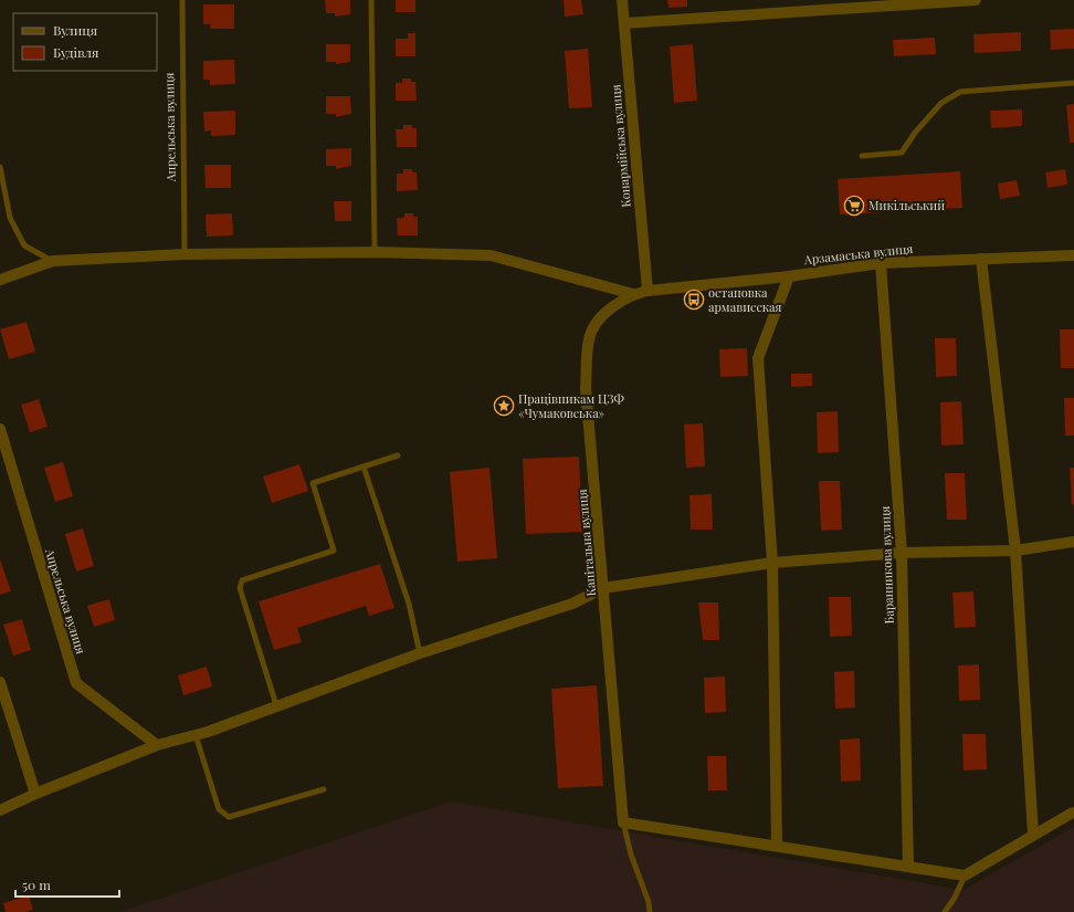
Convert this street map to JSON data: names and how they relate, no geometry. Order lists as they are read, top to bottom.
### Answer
{
  "streets": {
    "street": [
      "Апрельська вулиця",
      "Конармійська вулиця",
      "Арзамаська вулиця",
      "Капітальна вулиця",
      "Баранникова вулиця"
    ]
  },
  "crossings": [
    ["Конармійська вулиця", "Арзамаська вулиця"],
    ["Конармійська вулиця", "Капітальна вулиця"],
    ["Арзамаська вулиця", "Капітальна вулиця"],
    ["Арзамаська вулиця", "Баранникова вулиця"]
  ],
  "places": {
    "supermarket": ["Микільський"],
    "bus stop": ["остановка армависская"],
    "place": ["Працівникам ЦЗФ «Чумаковська»"]
  },
  "legend": ["Вулиця", "Будівля"],
  "scale_bar": "50 m"
}
